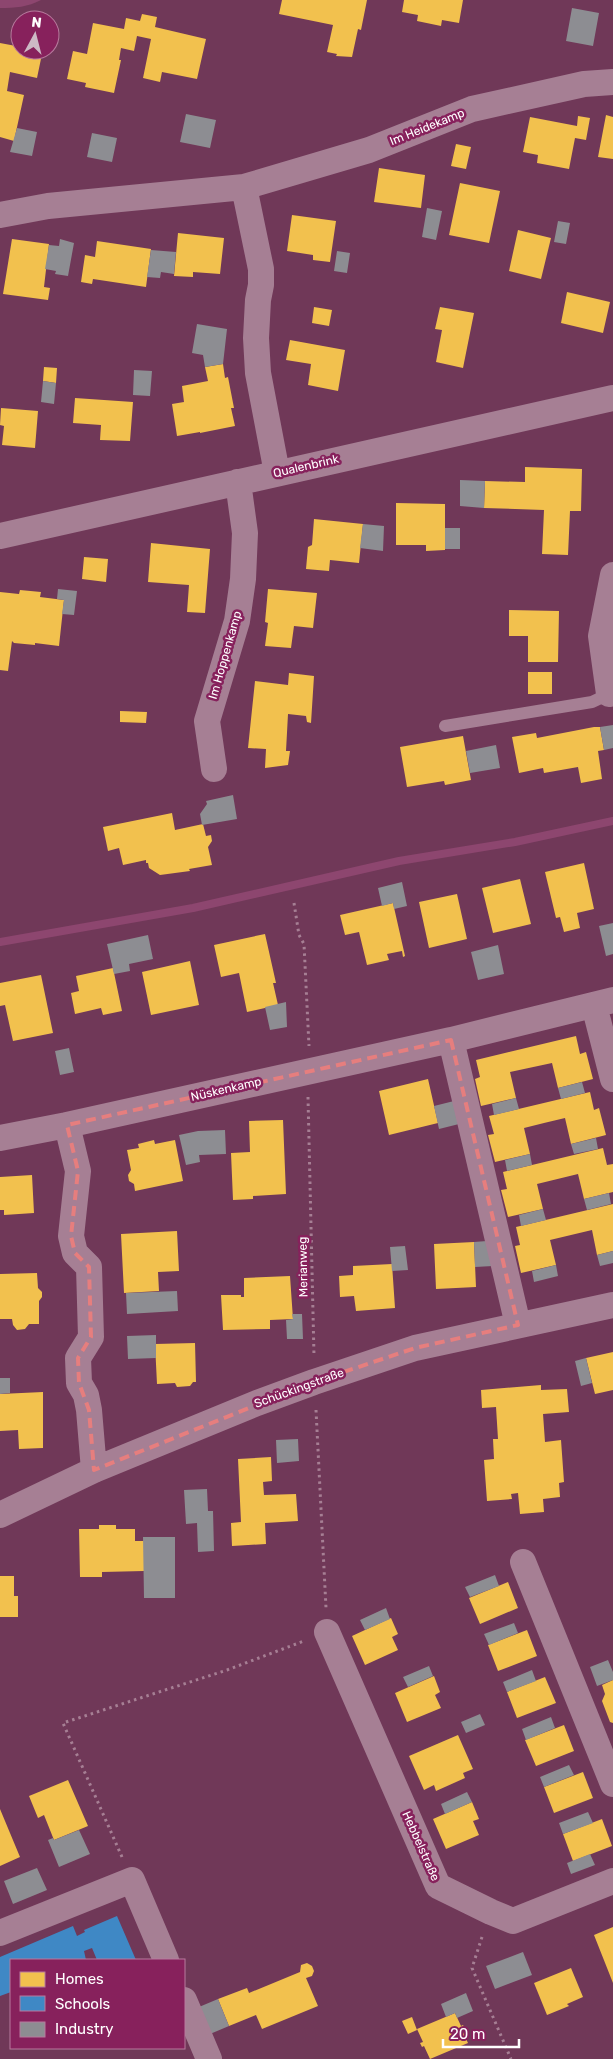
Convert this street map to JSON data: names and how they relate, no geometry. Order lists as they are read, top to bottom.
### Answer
{
  "streets": {
    "street": [
      "Im Heidekamp",
      "Qualenbrink",
      "Im Hoppenkamp",
      "Nüskenkamp",
      "Schückingstraße",
      "Hebbelstraße"
    ],
    "path": ["Merianweg"]
  },
  "crossings": [
    ["Qualenbrink", "Im Hoppenkamp"],
    ["Nüskenkamp", "Merianweg"],
    ["Merianweg", "Schückingstraße"],
    ["Merianweg", "Hebbelstraße"]
  ],
  "legend": ["Homes", "Schools", "Industry"],
  "scale_bar": "20 m",
  "north": "top"
}
